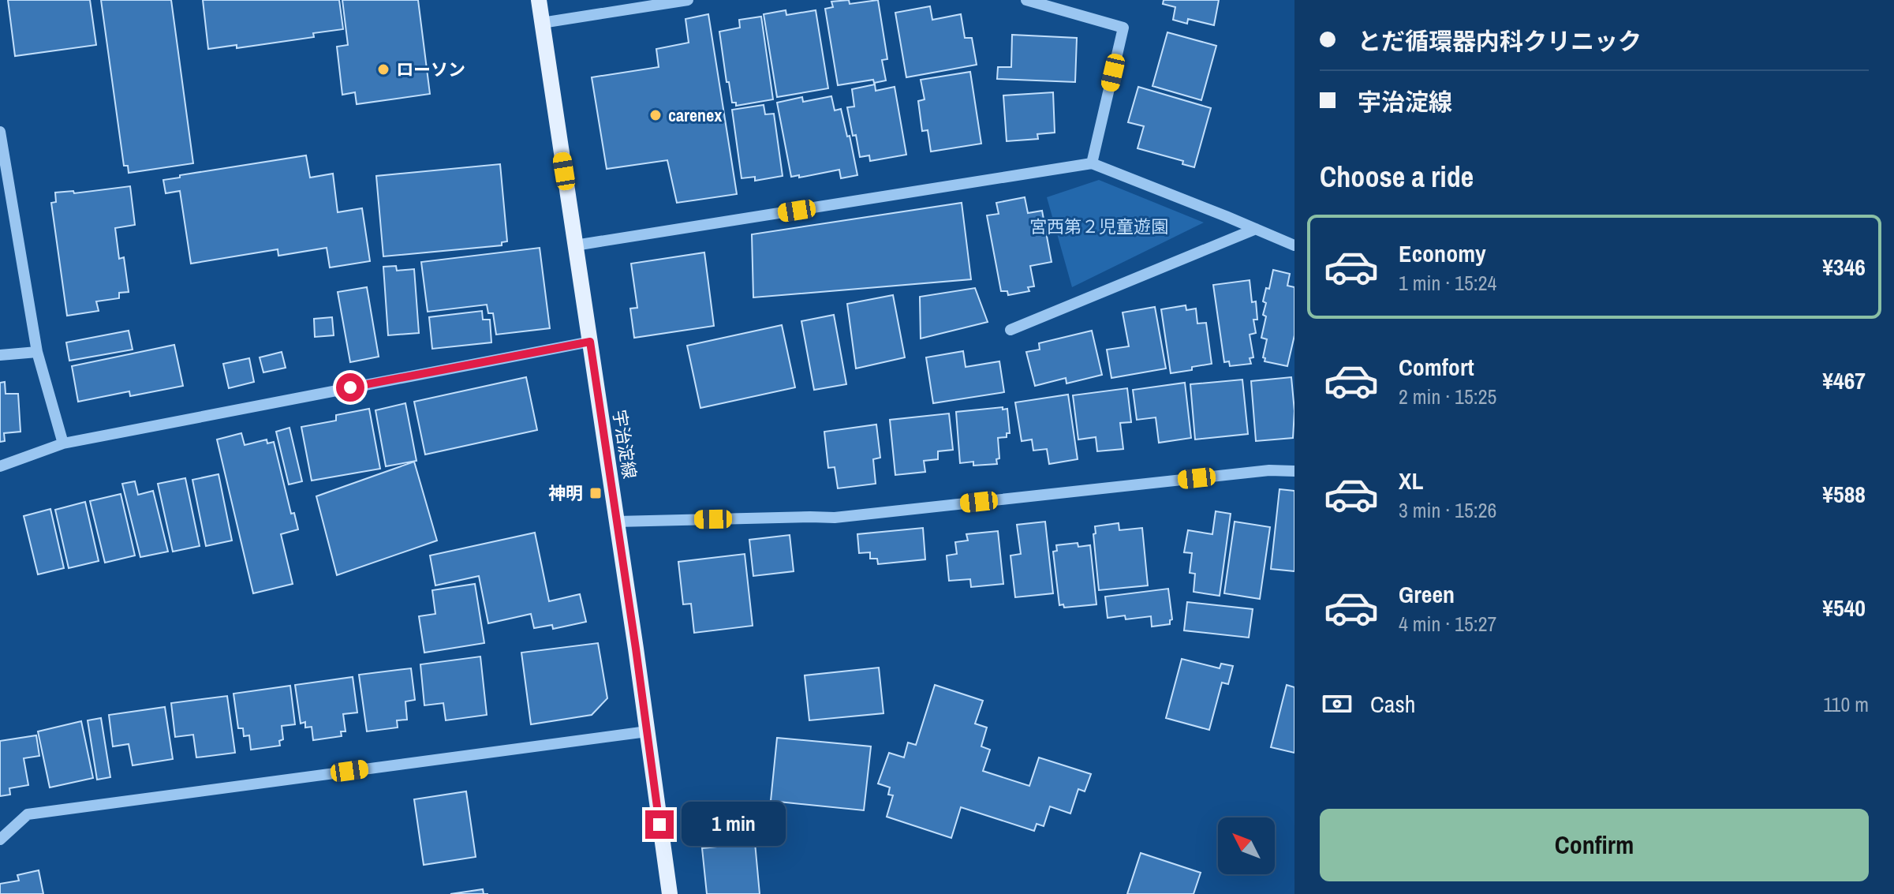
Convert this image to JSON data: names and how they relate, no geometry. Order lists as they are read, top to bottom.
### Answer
{
  "streets": {
    "main road": ["宇治淀線"]
  },
  "parks": ["宮西第２児童遊園"],
  "places": {
    "other": ["ローソン", "carenex"],
    "transit": ["神明"]
  },
  "north": "top left",
  "page": {
    "banner": ["とだ循環器内科クリニック", "宇治淀線"],
    "heading": "Choose a ride",
    "list": [
      {
        "name": "Economy",
        "note": "1 min · 15:24",
        "value": "¥346"
      },
      {
        "name": "Comfort",
        "note": "2 min · 15:25",
        "value": "¥467"
      },
      {
        "name": "XL",
        "note": "3 min · 15:26",
        "value": "¥588"
      },
      {
        "name": "Green",
        "note": "4 min · 15:27",
        "value": "¥540"
      }
    ],
    "pay": ["Cash", "110 m"],
    "buttons": "Confirm",
    "bubble": "1 min"
  }
}
